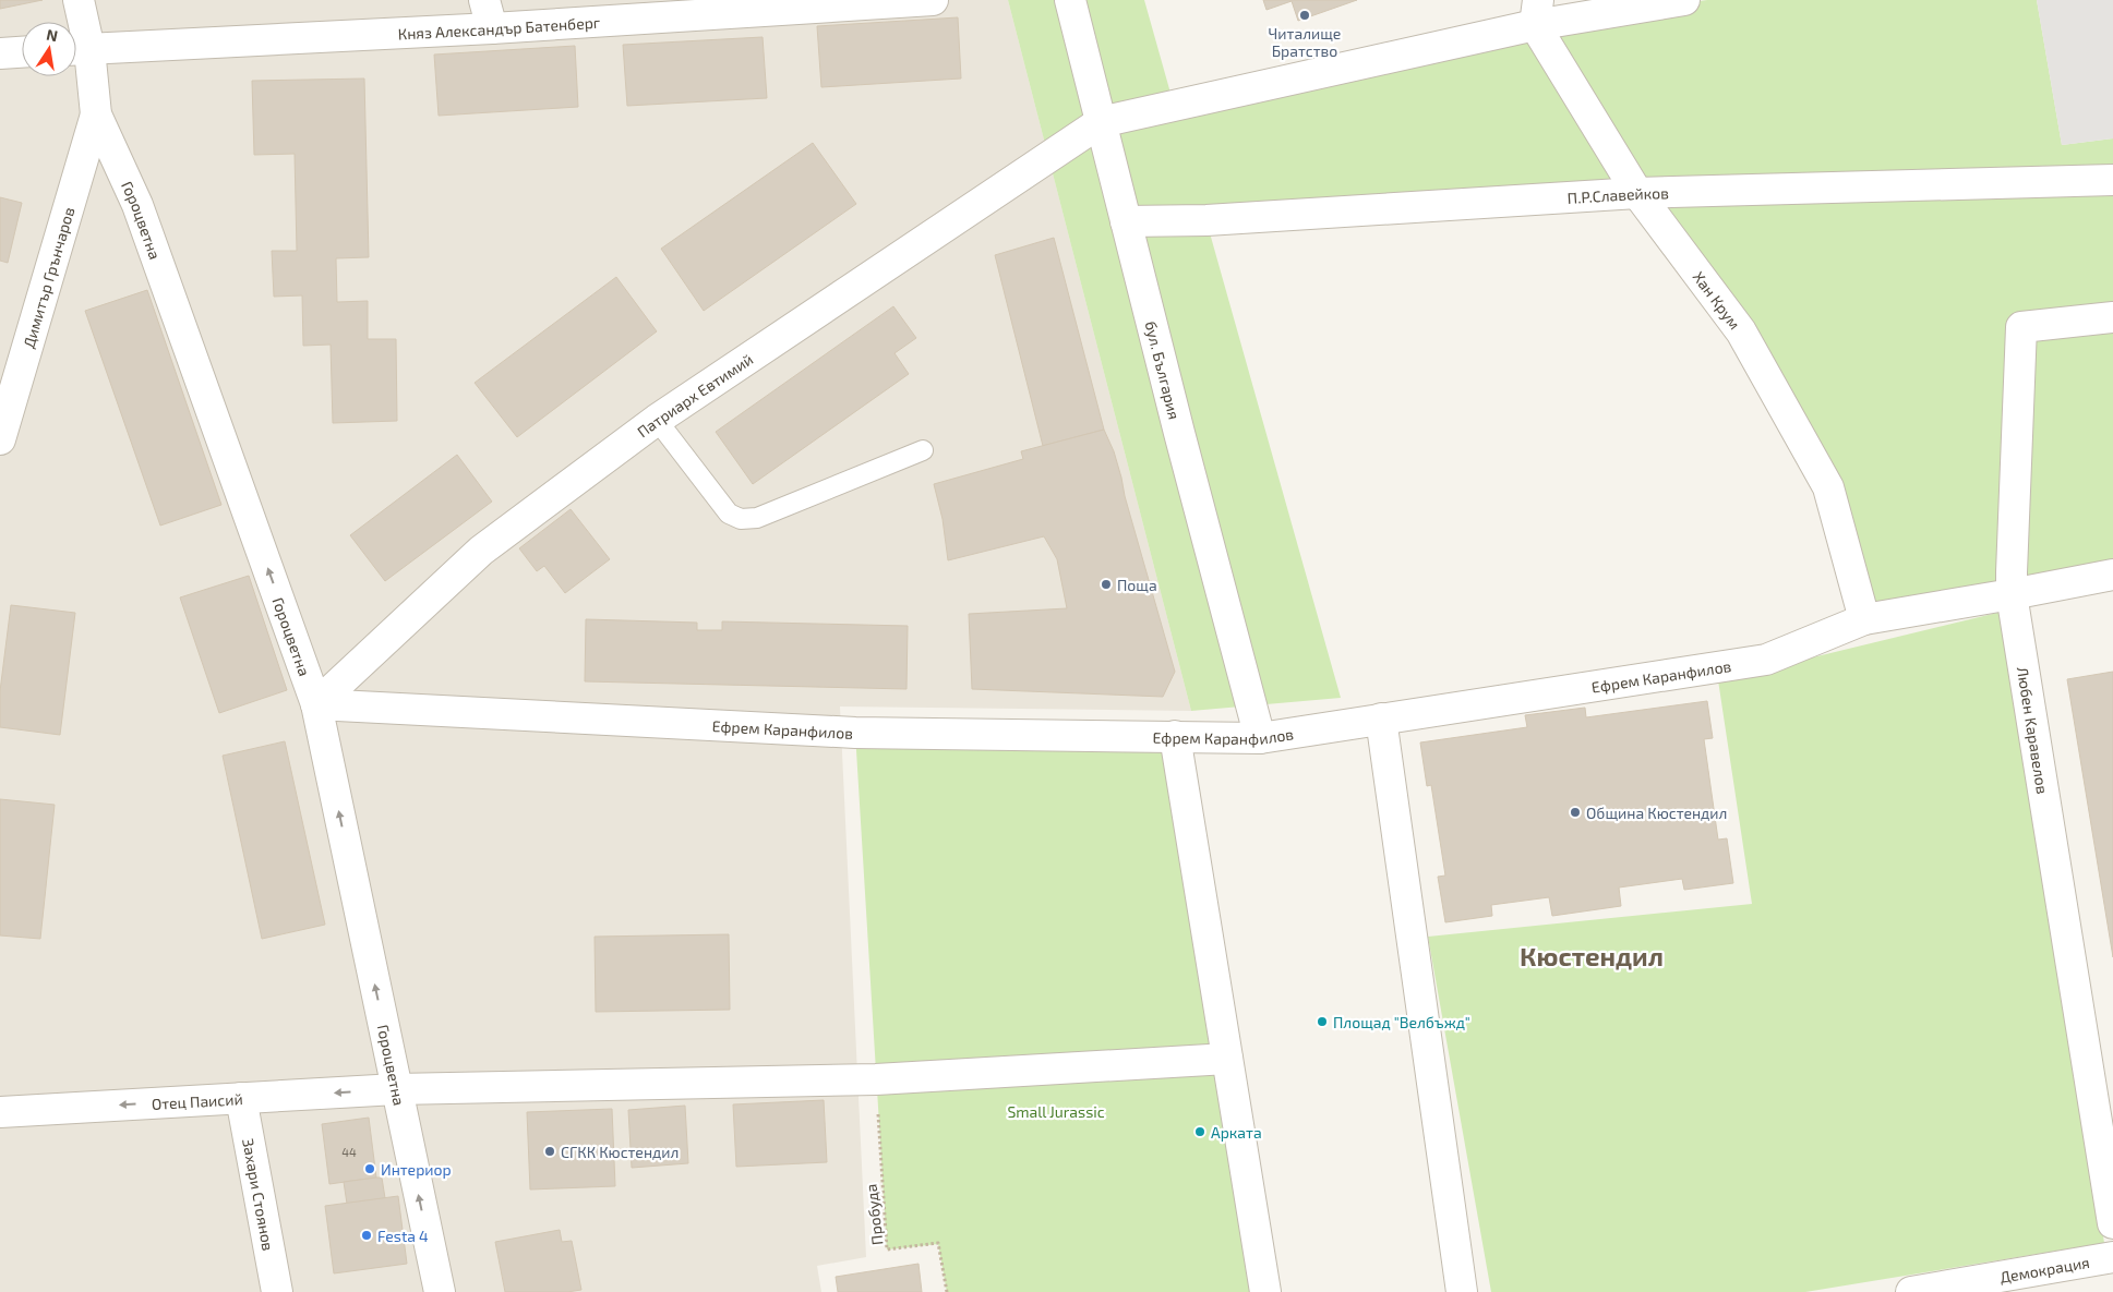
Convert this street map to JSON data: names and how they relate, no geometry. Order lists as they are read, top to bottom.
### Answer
{
  "streets": {
    "street": [
      "Княз Александър Батенберг",
      "П.Р.Славейков",
      "Гороцветна",
      "Димитър Грънчаров",
      "Хан Крум",
      "бул. България",
      "Патриарх Евтимий",
      "Ефрем Каранфилов",
      "Любен Kаравелов",
      "Отец Паисий",
      "Захари Стоянов",
      "Демокрация"
    ],
    "path": ["Пробуда"]
  },
  "crossings": [
    ["Княз Александър Батенберг", "Гороцветна"],
    ["П.Р.Славейков", "Хан Крум"],
    ["П.Р.Славейков", "бул. България"],
    ["Гороцветна", "Димитър Грънчаров"],
    ["Гороцветна", "Патриарх Евтимий"],
    ["Гороцветна", "Ефрем Каранфилов"],
    ["Гороцветна", "Отец Паисий"],
    ["Хан Крум", "Ефрем Каранфилов"],
    ["бул. България", "Патриарх Евтимий"],
    ["бул. България", "Ефрем Каранфилов"],
    ["Патриарх Евтимий", "Ефрем Каранфилов"],
    ["Ефрем Каранфилов", "Любен Kаравелов"],
    ["Отец Паисий", "Захари Стоянов"],
    ["Отец Паисий", "Пробуда"]
  ],
  "one_way": ["Гороцветна"],
  "districts": ["Кюстендил"],
  "parks": ["Small Jurassic"],
  "places": [
    "Читалище Братство",
    "Поща",
    "Община Кюстендил",
    "Площад \"Велбъжд\"",
    "Арката",
    "СГКК Кюстендил",
    "Интериор",
    "Festa 4"
  ],
  "house_numbers": ["44"],
  "north": "top"
}
